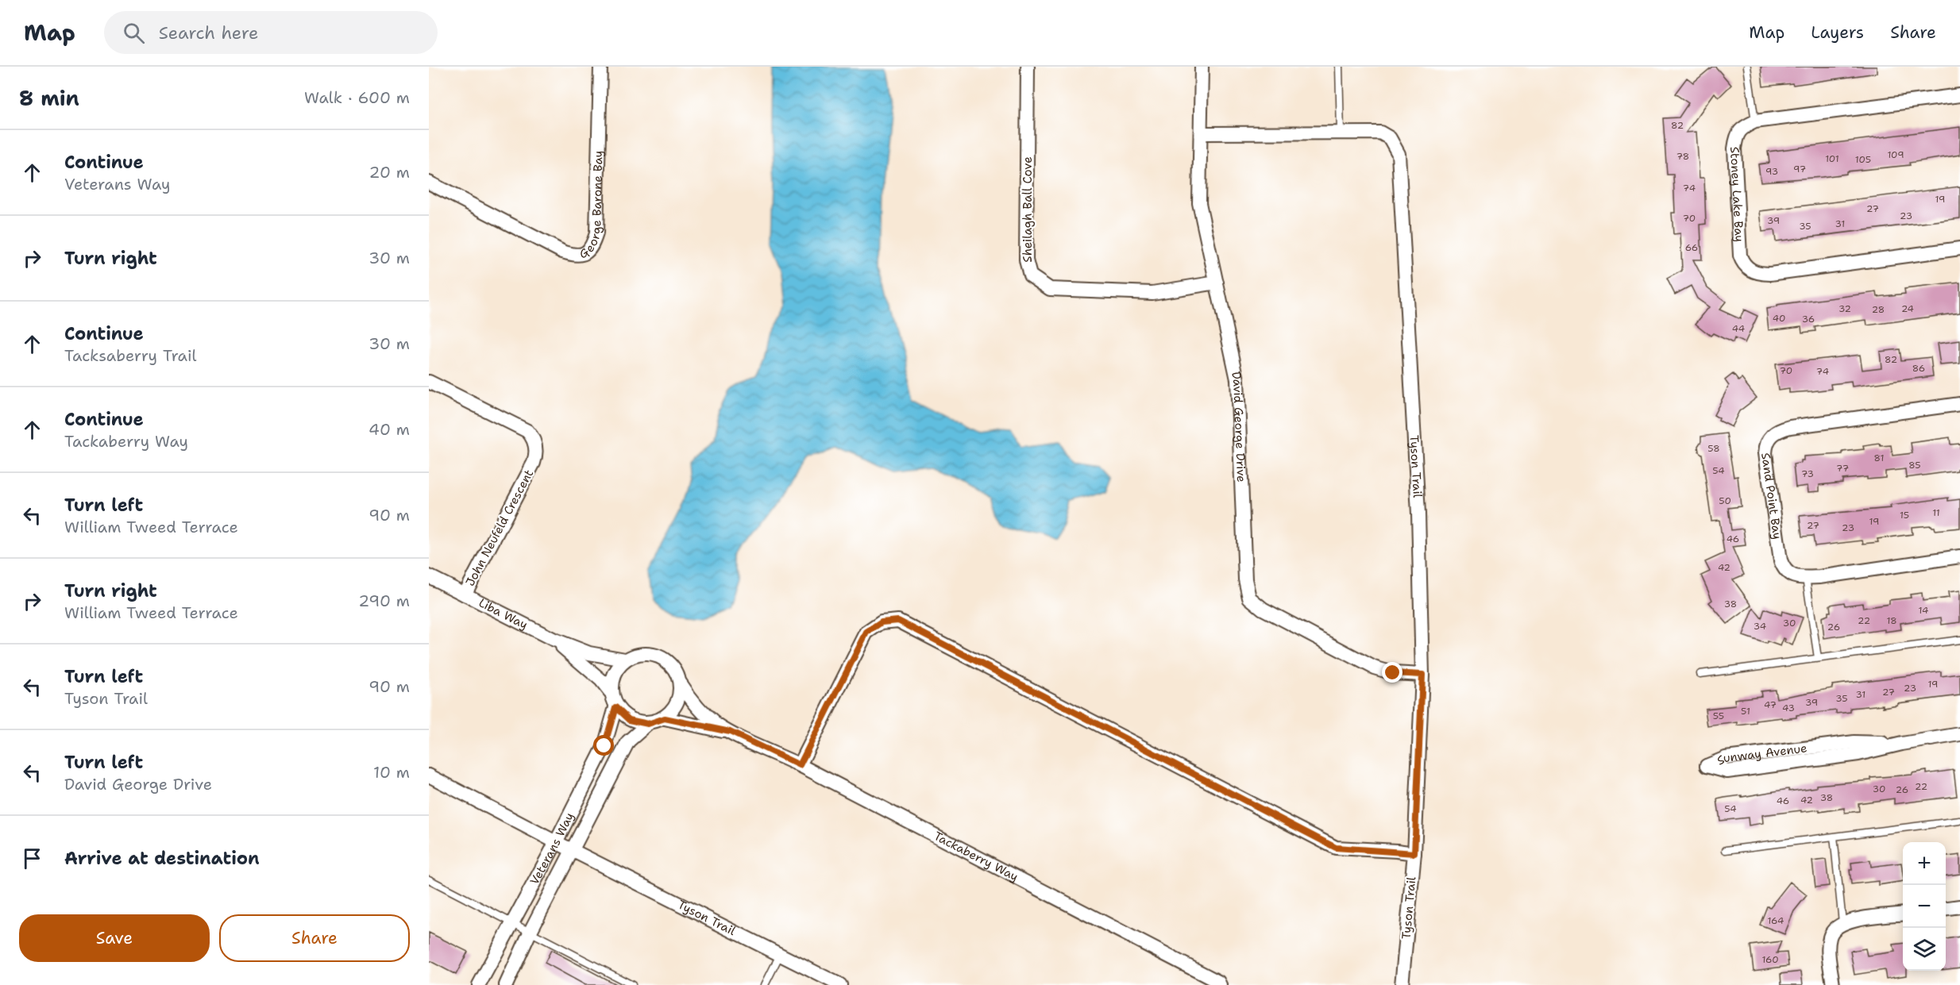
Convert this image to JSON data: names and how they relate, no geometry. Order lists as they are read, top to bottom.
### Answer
{
  "streets": {
    "street": [
      "Stoney Lake Bay",
      "George Barone Bay",
      "Sheilagh Ball Cove",
      "David George Drive",
      "Tyson Trail",
      "Sand Point Bay",
      "John Neufeld Crescent",
      "Liba Way",
      "Sunway Avenue",
      "Veterans Way",
      "Tackaberry Way"
    ]
  },
  "crossings": [
    ["Sheilagh Ball Cove", "David George Drive"],
    ["David George Drive", "Tyson Trail"],
    ["Tyson Trail", "Veterans Way"],
    ["John Neufeld Crescent", "Liba Way"],
    ["Liba Way", "Veterans Way"]
  ],
  "house_numbers": [
    "82",
    "109",
    "78",
    "101",
    "105",
    "97",
    "93",
    "74",
    "19",
    "27",
    "23",
    "70",
    "39",
    "31",
    "35",
    "66",
    "32",
    "24",
    "28",
    "40",
    "36",
    "44",
    "82",
    "86",
    "70",
    "74",
    "58",
    "81",
    "85",
    "77",
    "54",
    "73",
    "50",
    "11",
    "15",
    "19",
    "27",
    "23",
    "46",
    "42",
    "38",
    "14",
    "22",
    "18",
    "30",
    "34",
    "26",
    "19",
    "23",
    "27",
    "31",
    "35",
    "39",
    "47",
    "43",
    "51",
    "55",
    "22",
    "30",
    "26",
    "38",
    "42",
    "46",
    "54",
    "164",
    "160"
  ],
  "page": {
    "header": "Map",
    "search": "Search here",
    "nav": ["Map", "Layers", "Share"],
    "heading": ["8 min", "Walk · 600 m"],
    "list": [
      ["Continue", "Veterans Way", "20 m"],
      ["Turn right", "30 m"],
      ["Continue", "Tacksaberry Trail", "30 m"],
      ["Continue", "Tackaberry Way", "40 m"],
      ["Turn left", "William Tweed Terrace", "90 m"],
      ["Turn right", "William Tweed Terrace", "290 m"],
      ["Turn left", "Tyson Trail", "90 m"],
      ["Turn left", "David George Drive", "10 m"],
      "Arrive at destination"
    ],
    "map_buttons": ["+", "−"],
    "buttons": ["Save", "Share"]
  }
}
